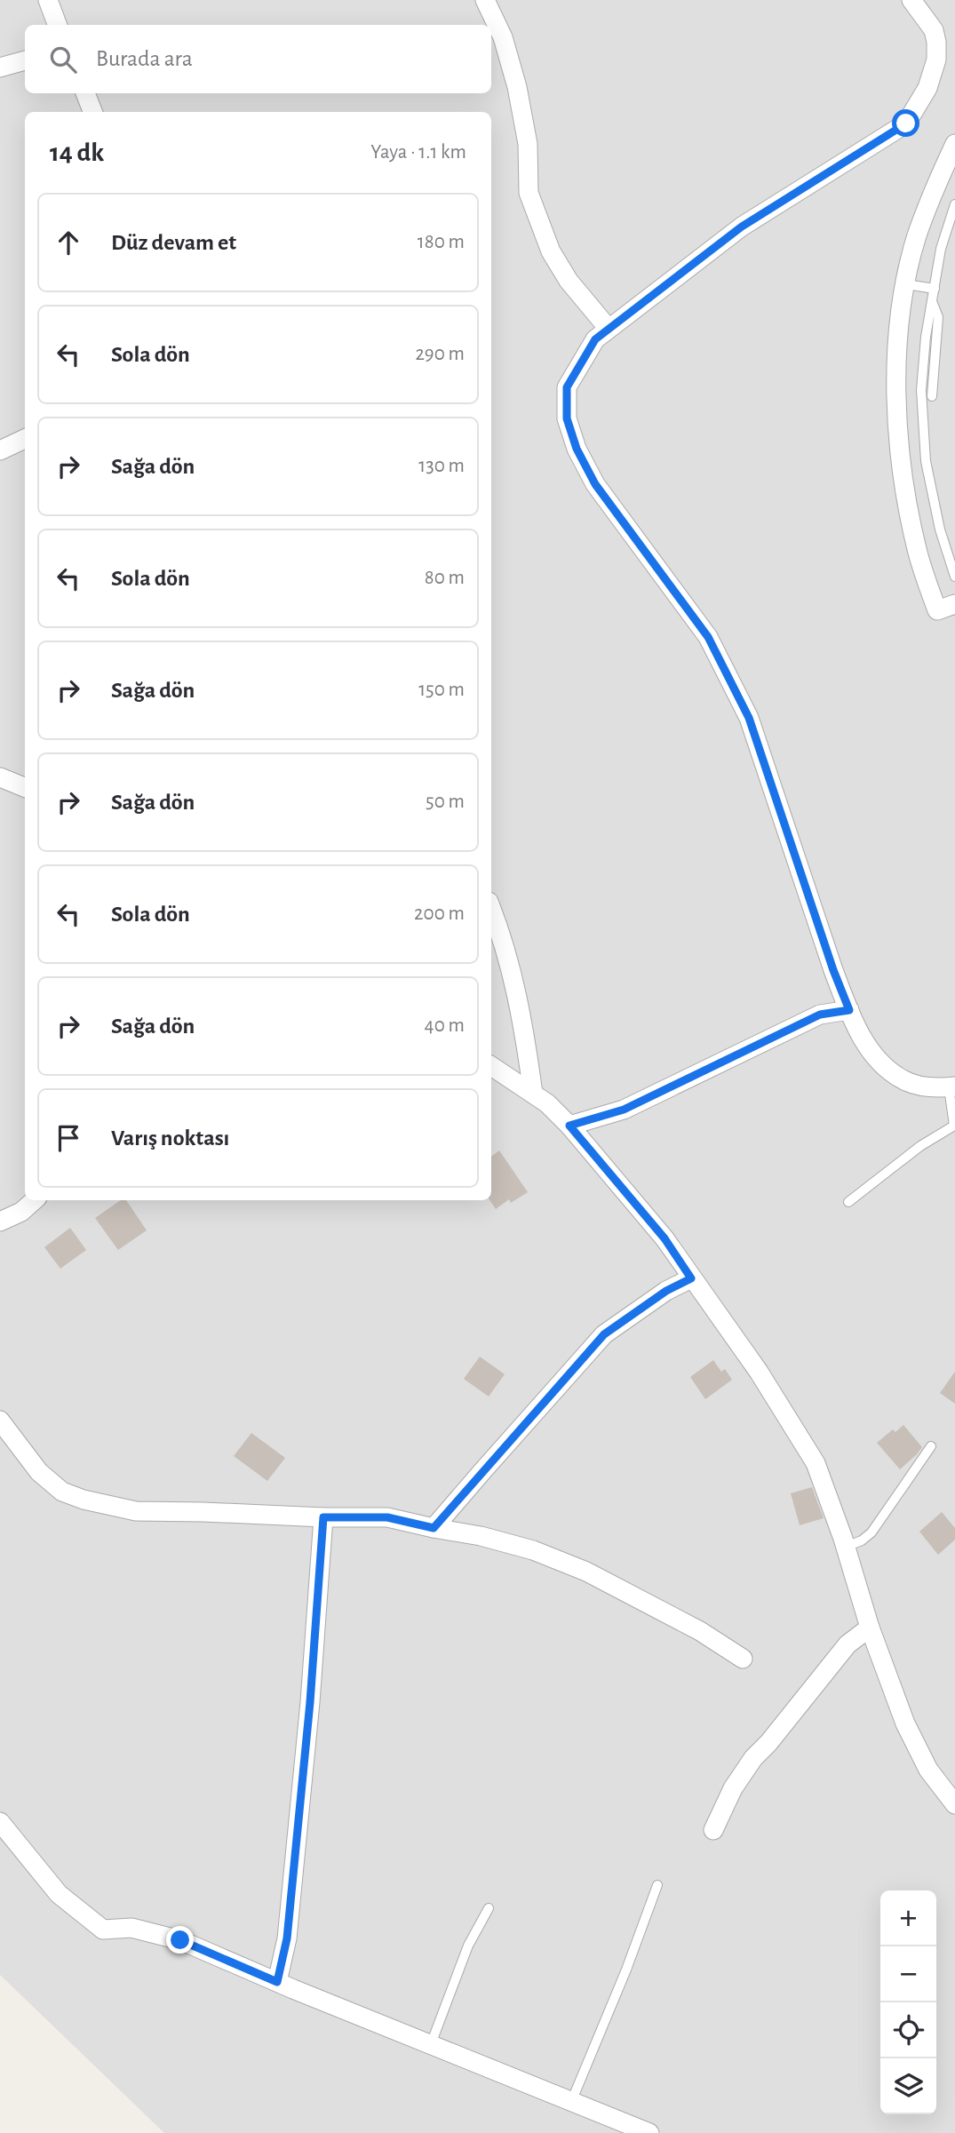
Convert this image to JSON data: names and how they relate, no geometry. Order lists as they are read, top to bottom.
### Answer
{
  "page": {
    "search": "Burada ara",
    "heading": ["14 dk", "Yaya · 1.1 km"],
    "list": [
      ["Düz devam et", "180 m"],
      ["Sola dön", "290 m"],
      ["Sağa dön", "130 m"],
      ["Sola dön", "80 m"],
      ["Sağa dön", "150 m"],
      ["Sağa dön", "50 m"],
      ["Sola dön", "200 m"],
      ["Sağa dön", "40 m"],
      "Varış noktası"
    ],
    "map_buttons": ["+", "−"]
  }
}
